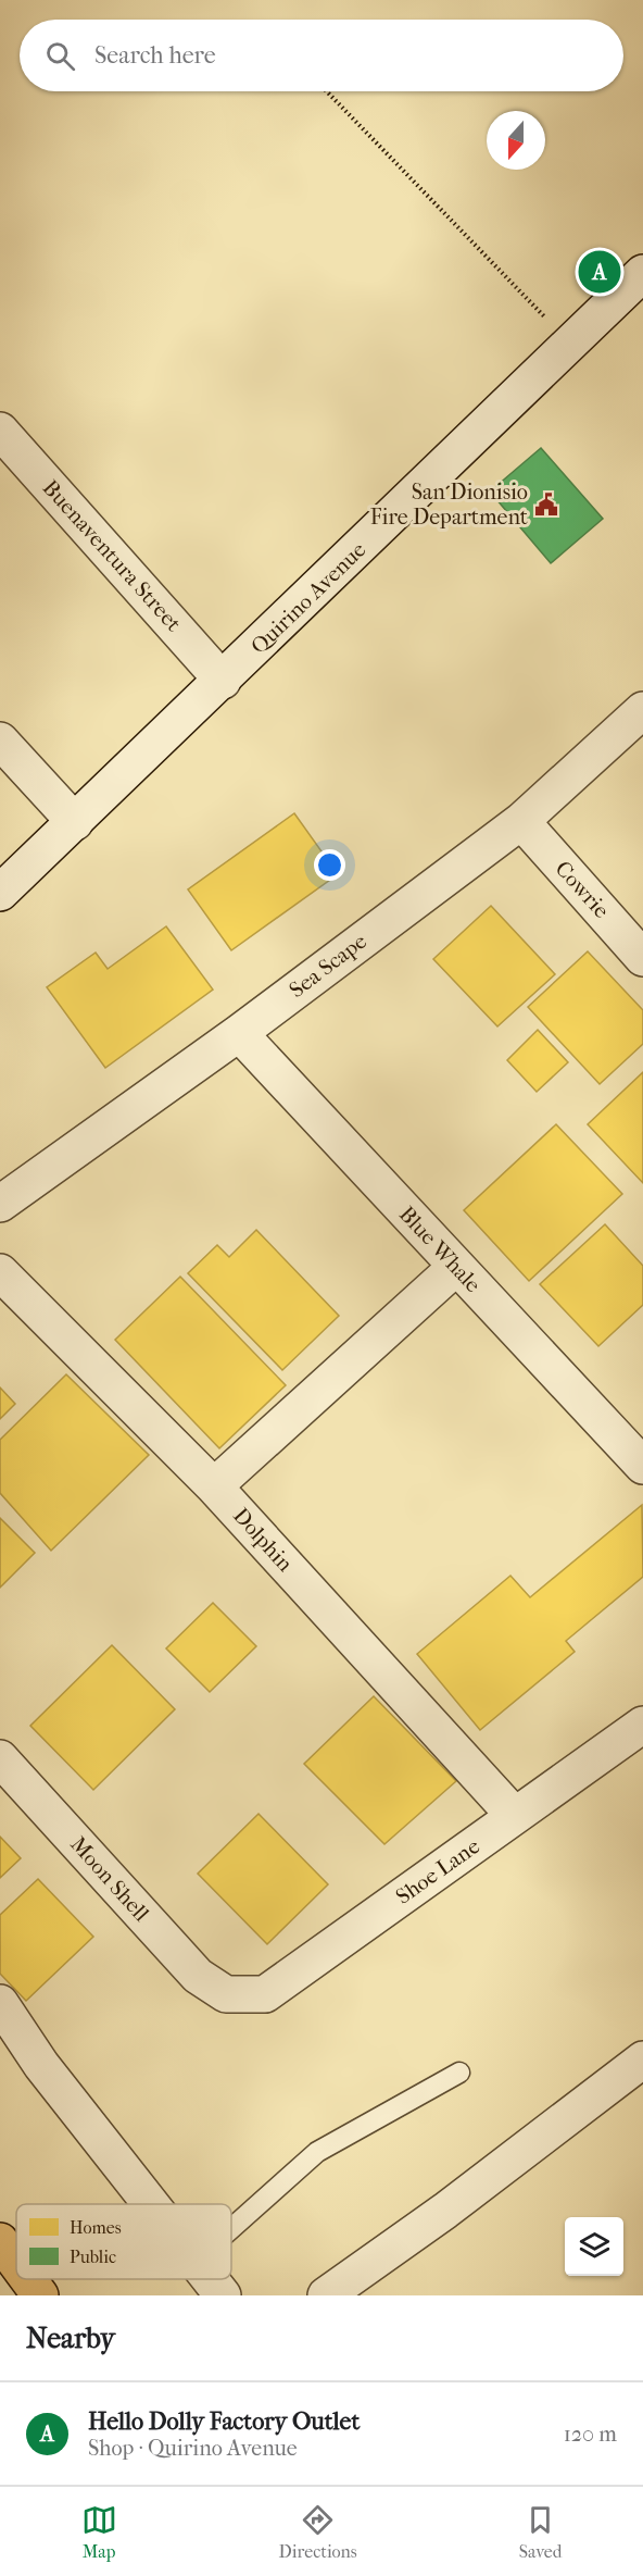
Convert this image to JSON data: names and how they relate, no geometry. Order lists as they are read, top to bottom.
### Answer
{
  "streets": {
    "street": [
      "Buenaventura Street",
      "Quirino Avenue",
      "Cowrie",
      "Sea Scape",
      "Blue Whale",
      "Dolphin",
      "Shoe Lane",
      "Moon Shell"
    ]
  },
  "crossings": [
    ["Buenaventura Street", "Quirino Avenue"],
    ["Cowrie", "Sea Scape"],
    ["Sea Scape", "Blue Whale"],
    ["Dolphin", "Shoe Lane"],
    ["Shoe Lane", "Moon Shell"]
  ],
  "places": {
    "public building": ["San Dionisio Fire Department"]
  },
  "legend": ["Homes", "Public"],
  "north": "bottom",
  "page": {
    "search": "Search here",
    "pins": "A",
    "heading": "Nearby",
    "list": [
      {
        "mark": "A",
        "name": "Hello Dolly Factory Outlet",
        "note": "Shop · Quirino Avenue",
        "value": "120 m"
      }
    ],
    "nav": ["Map", "Directions", "Saved"]
  }
}
